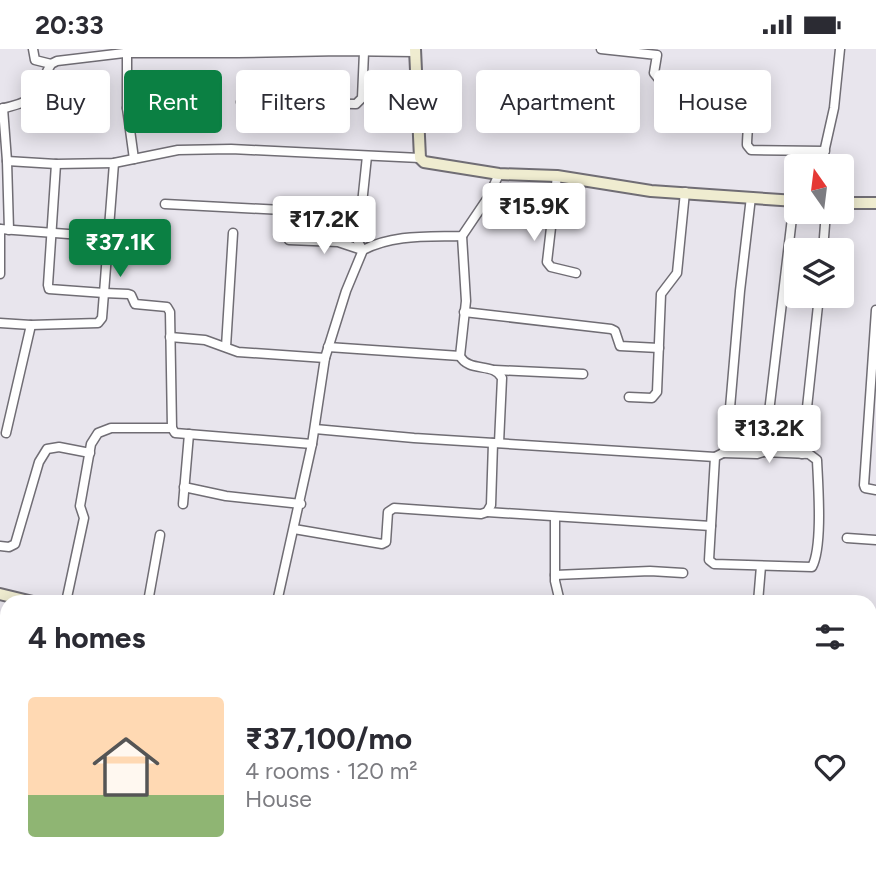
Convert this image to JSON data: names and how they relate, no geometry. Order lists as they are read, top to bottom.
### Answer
{
  "north": "top",
  "page": {
    "status": "20:33",
    "chip": [
      "Buy",
      "Rent",
      "Filters",
      "New",
      "Apartment",
      "House"
    ],
    "price": [
      "₹15.9K",
      "₹17.2K",
      "₹37.1K",
      "₹13.2K"
    ],
    "heading": "4 homes",
    "list": [
      {
        "name": "₹37,100/mo",
        "note": "4 rooms · 120 m² · House"
      }
    ]
  }
}
